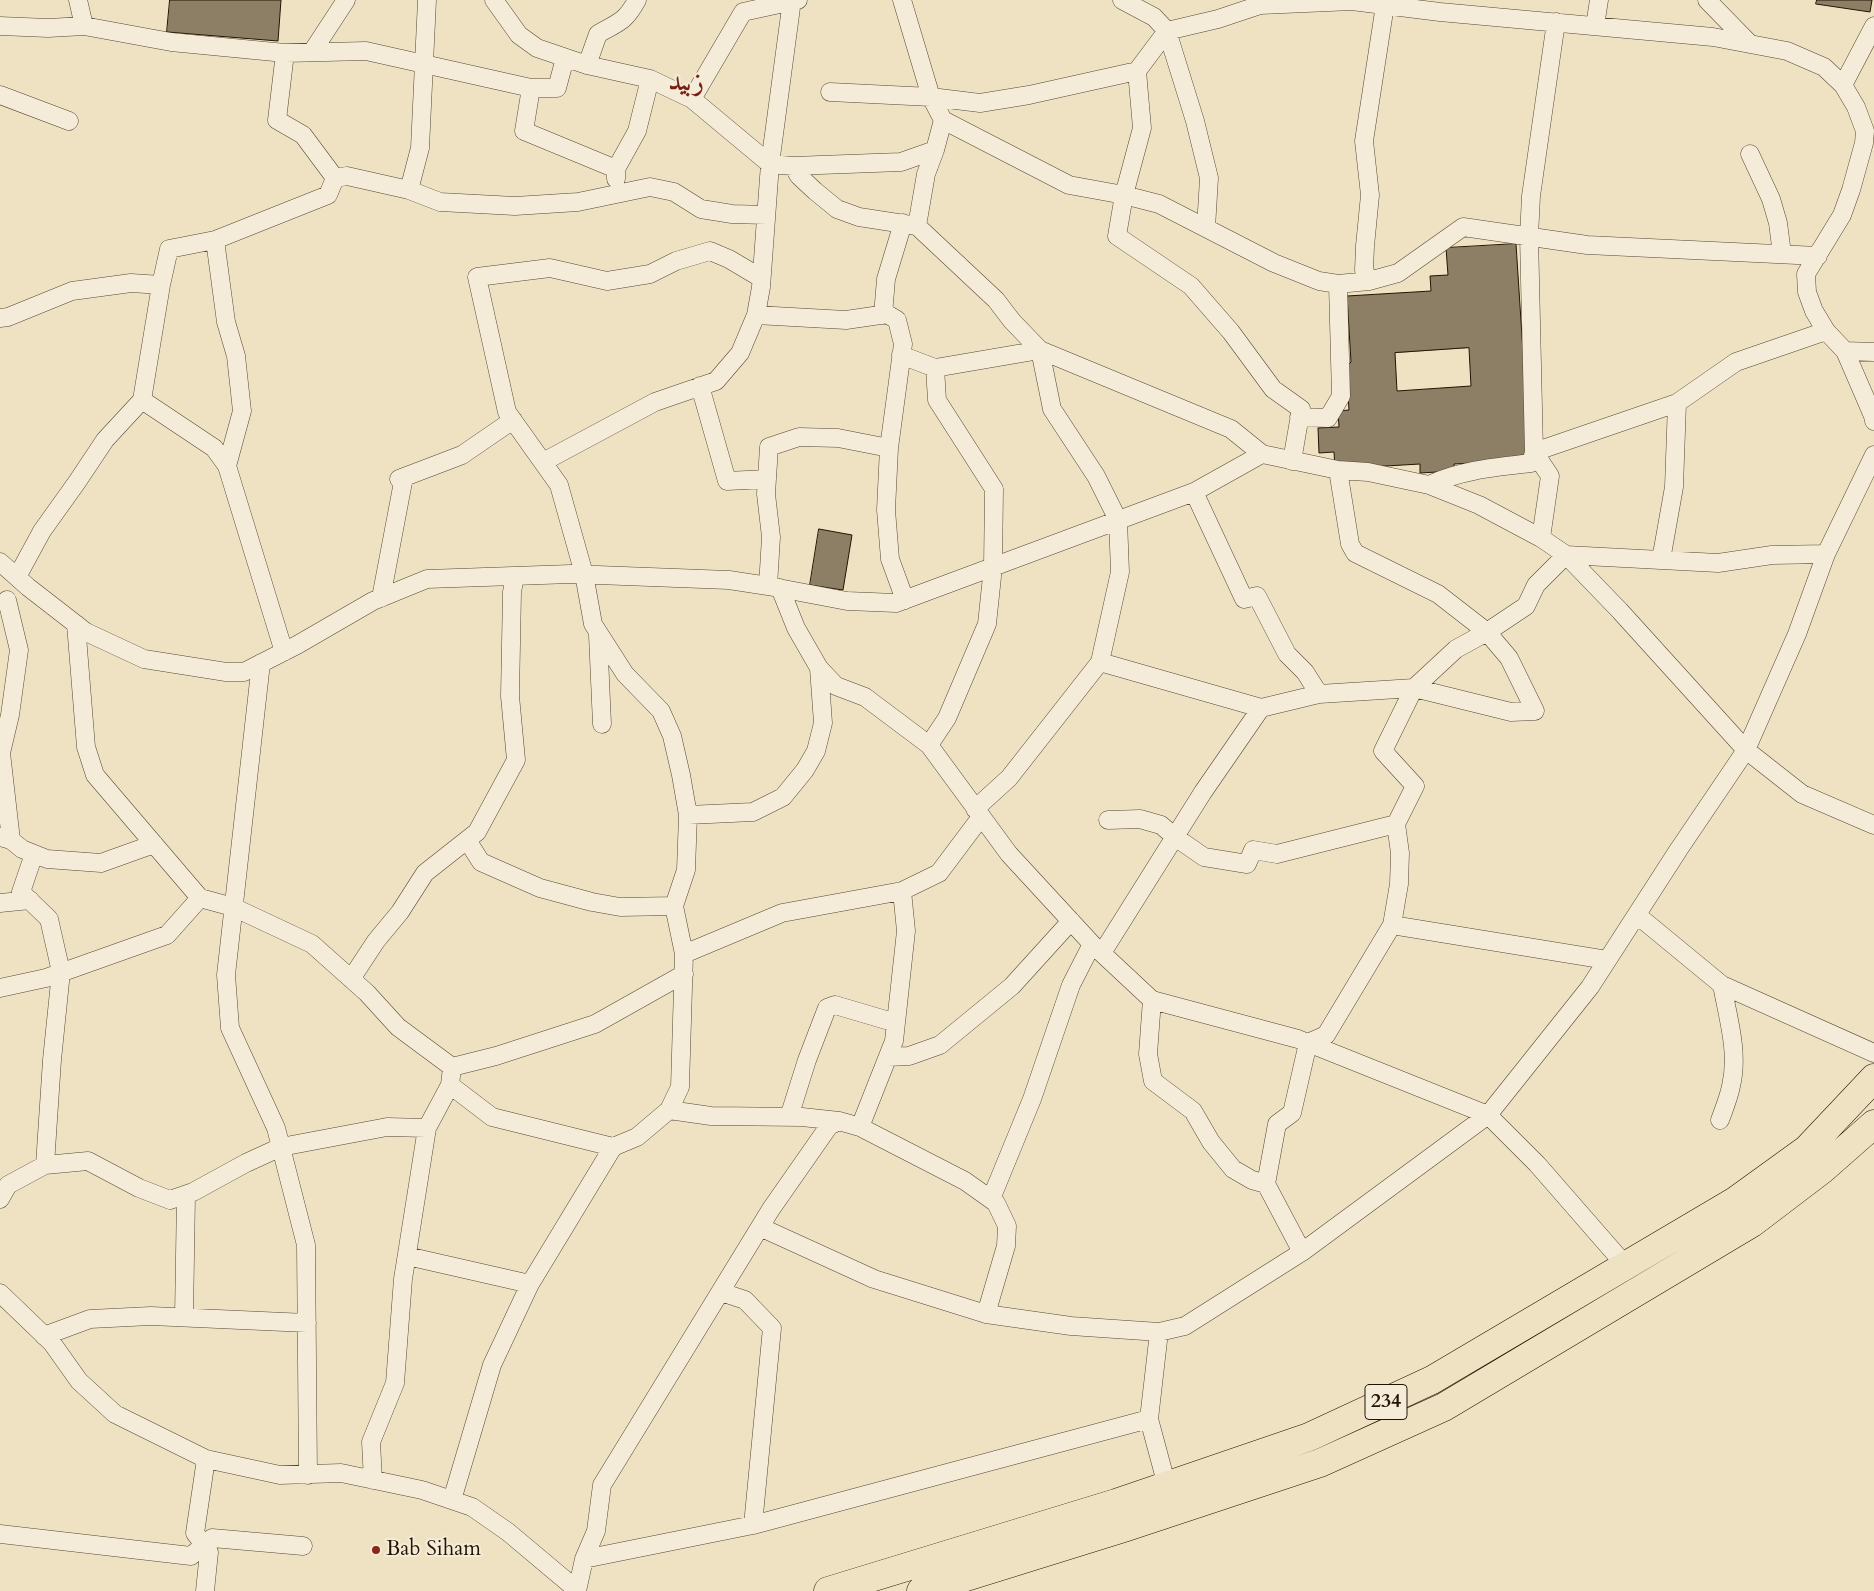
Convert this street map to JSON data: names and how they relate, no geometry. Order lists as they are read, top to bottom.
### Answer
{
  "streets": {
    "main road": ["234"]
  },
  "districts": ["زبيد"],
  "places": ["Bab Siham"]
}
